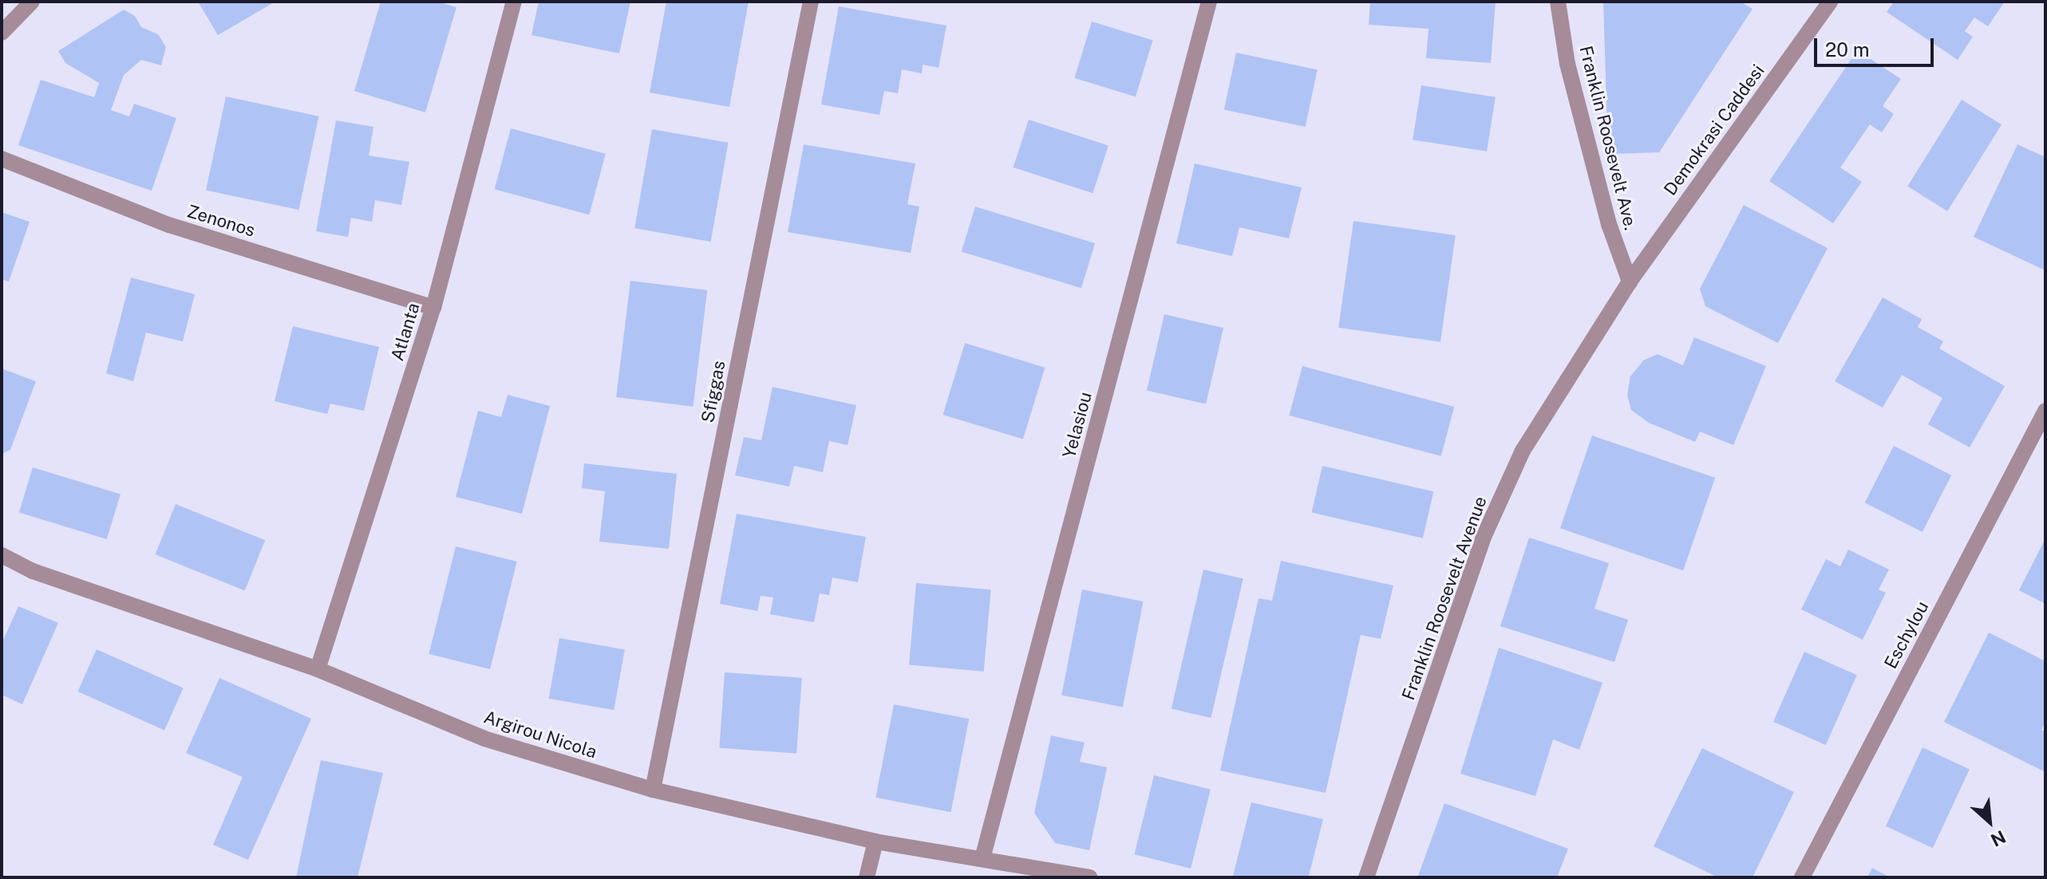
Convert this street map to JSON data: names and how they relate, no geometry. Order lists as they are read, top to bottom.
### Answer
{
  "streets": {
    "street": [
      "Demokrasi Caddesi",
      "Franklin Roosevelt Ave.",
      "Zenonos",
      "Atlanta",
      "Sfiggas",
      "Yelasiou",
      "Franklin Roosevelt Avenue",
      "Eschylou",
      "Argirou Nicola"
    ]
  },
  "crossings": [
    ["Demokrasi Caddesi", "Franklin Roosevelt Ave."],
    ["Demokrasi Caddesi", "Franklin Roosevelt Avenue"],
    ["Franklin Roosevelt Ave.", "Franklin Roosevelt Avenue"],
    ["Zenonos", "Atlanta"],
    ["Atlanta", "Argirou Nicola"],
    ["Sfiggas", "Argirou Nicola"],
    ["Yelasiou", "Argirou Nicola"]
  ],
  "scale_bar": "20 m",
  "north": "bottom right"
}
